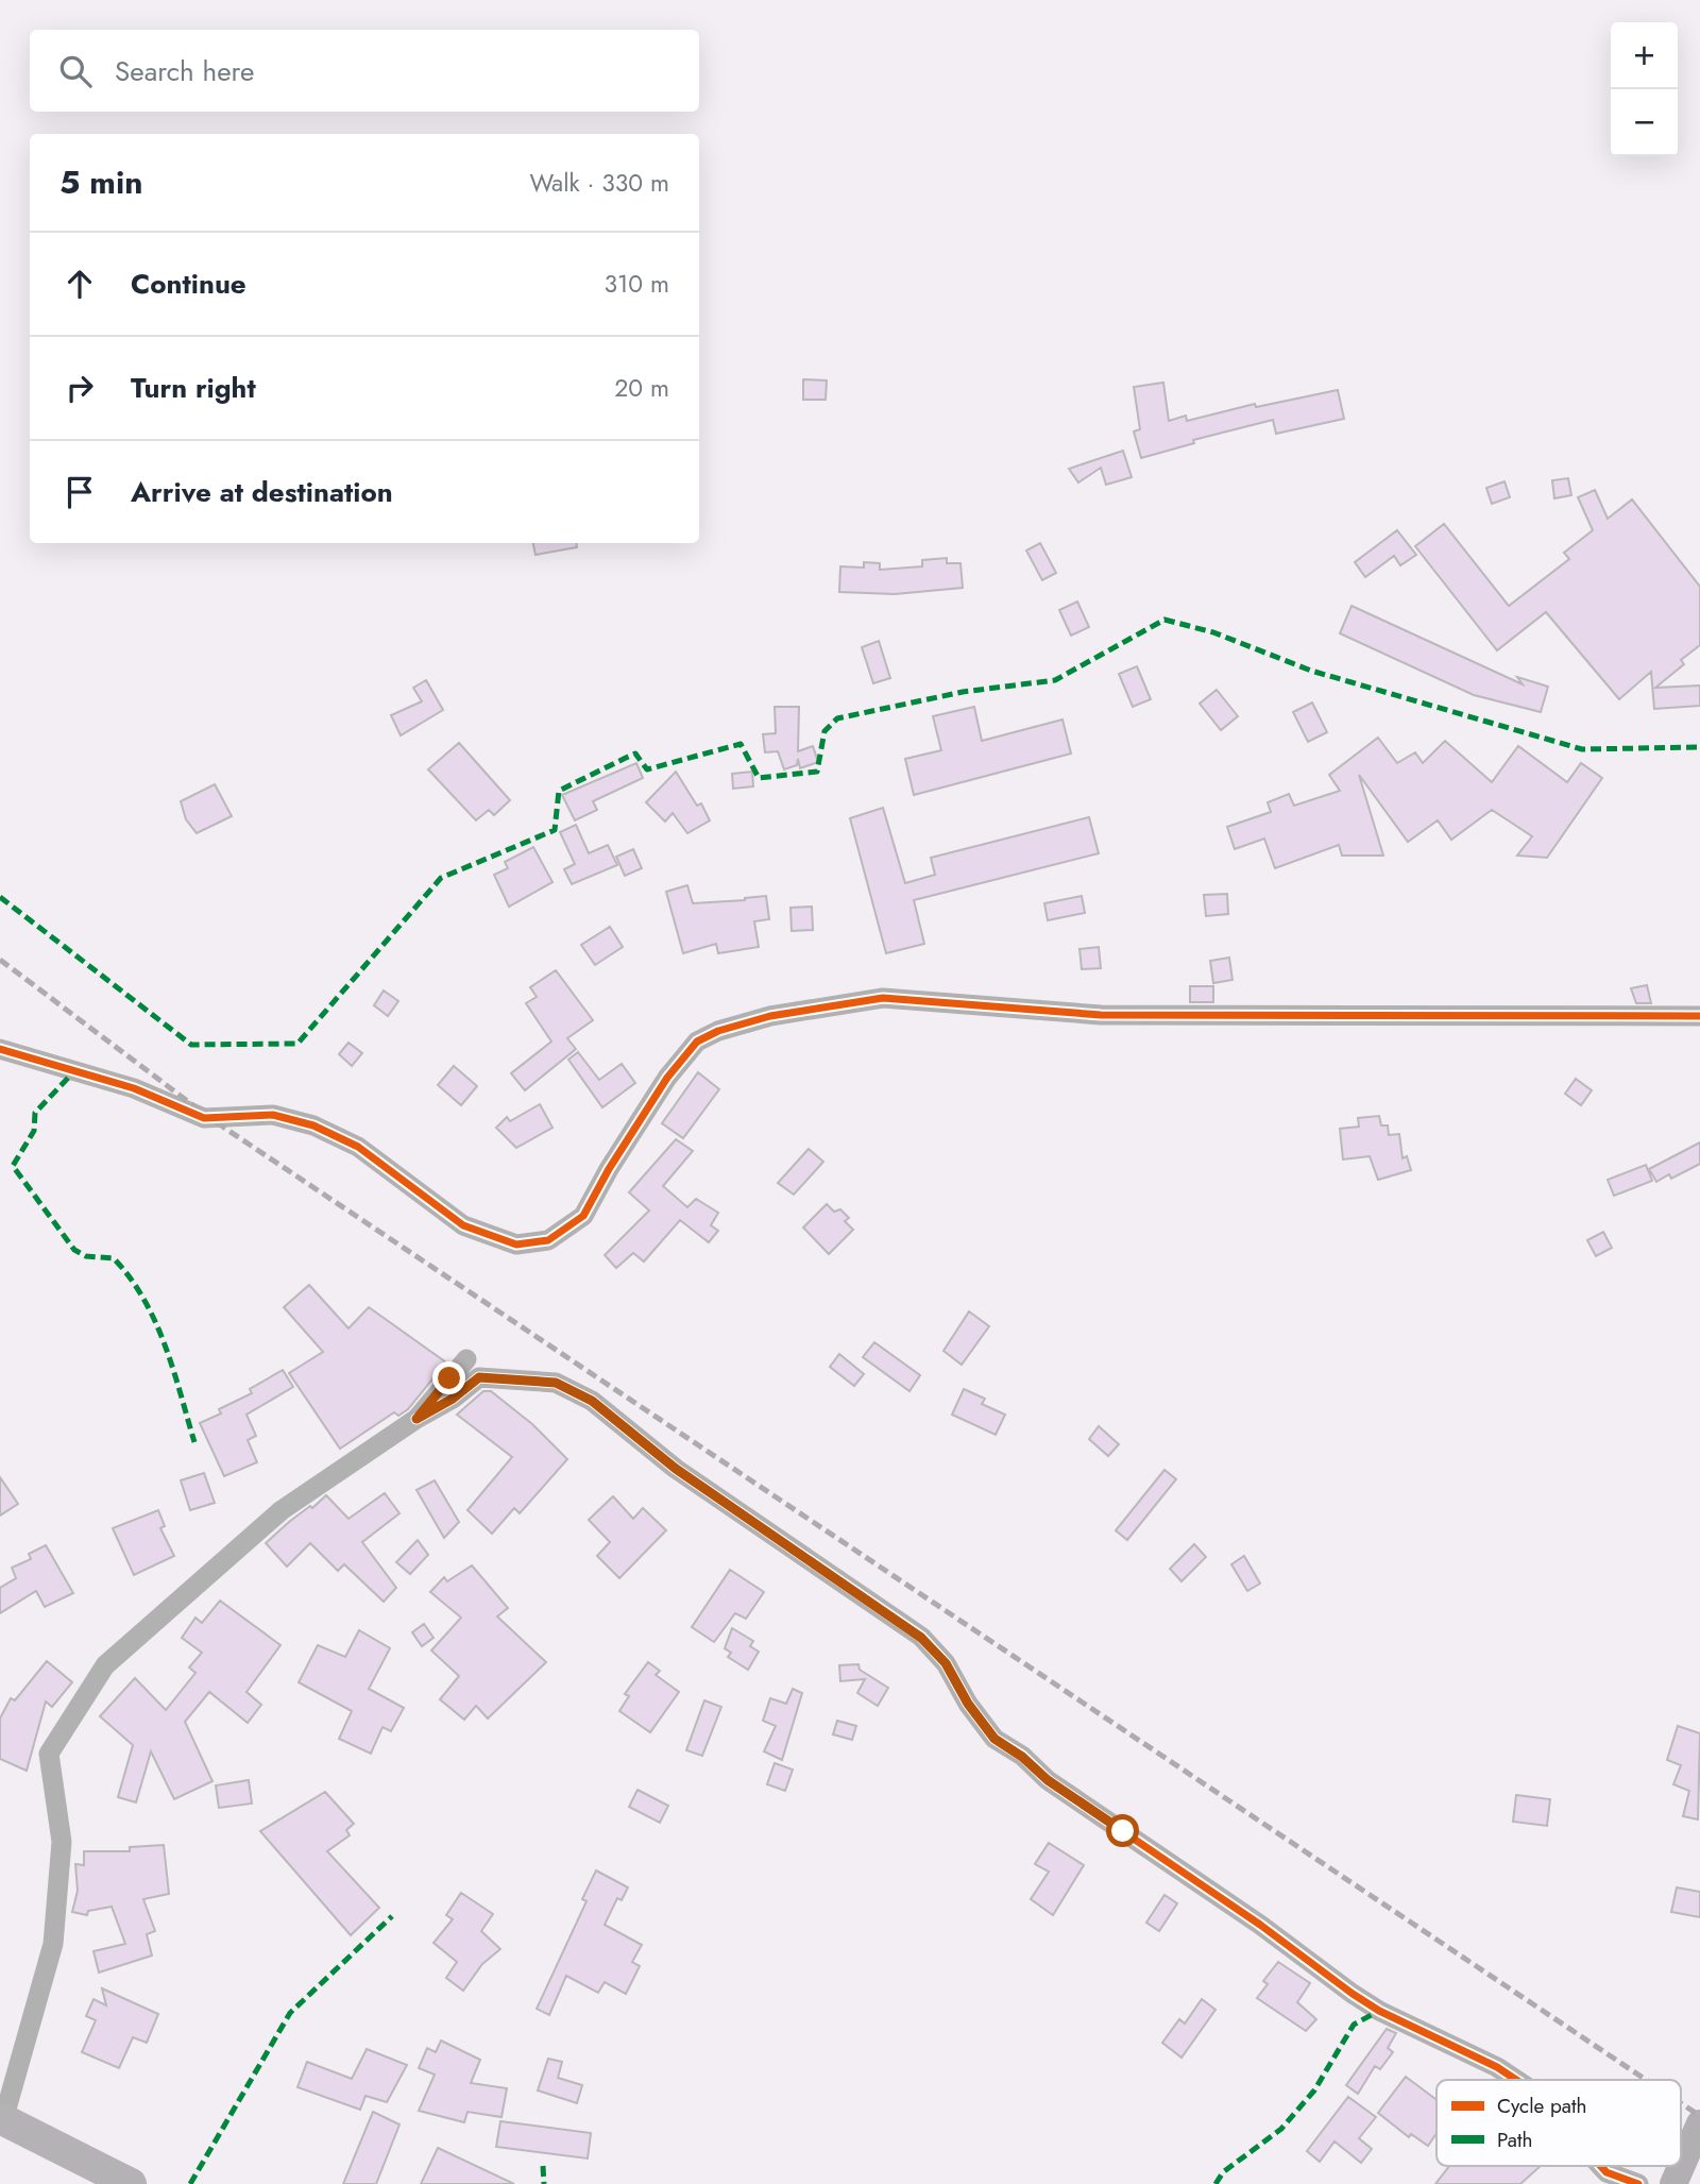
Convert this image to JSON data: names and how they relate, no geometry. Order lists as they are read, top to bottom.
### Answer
{
  "legend": ["Cycle path", "Path"],
  "page": {
    "map_buttons": ["+", "−"],
    "search": "Search here",
    "heading": ["5 min", "Walk · 330 m"],
    "list": [
      ["Continue", "310 m"],
      ["Turn right", "20 m"],
      "Arrive at destination"
    ]
  }
}
